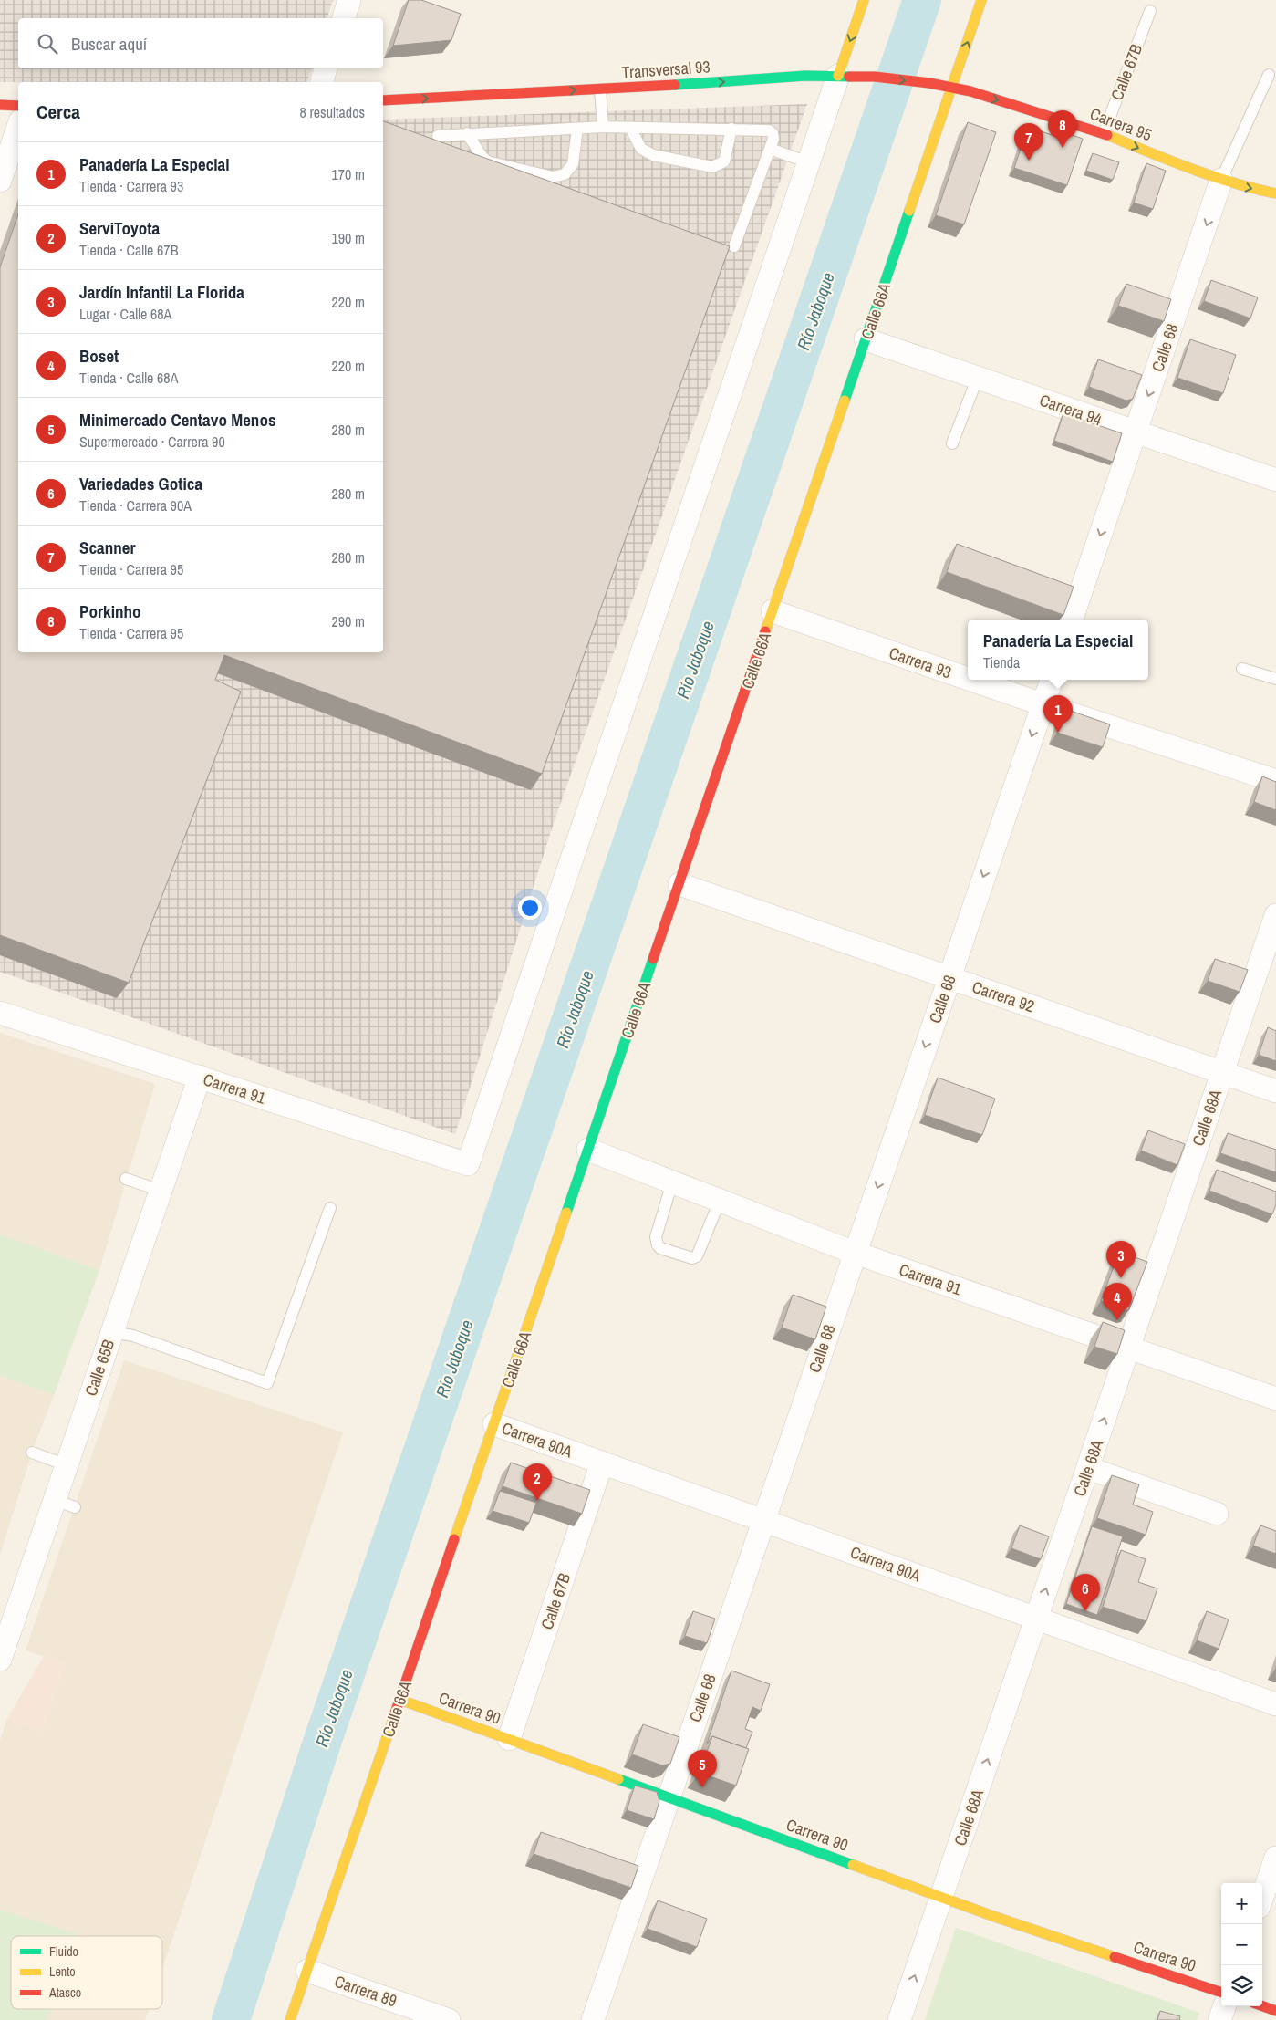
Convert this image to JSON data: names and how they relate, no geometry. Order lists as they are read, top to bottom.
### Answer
{
  "streets": {
    "street": [
      "Transversal 93",
      "Calle 67B",
      "Carrera 95",
      "Calle 66A",
      "Calle 68",
      "Carrera 94",
      "Carrera 93",
      "Carrera 92",
      "Carrera 91",
      "Calle 68A",
      "Calle 65B",
      "Carrera 90A",
      "Carrera 90",
      "Carrera 89"
    ]
  },
  "crossings": [
    ["Transversal 93", "Carrera 95"],
    ["Transversal 93", "Calle 66A"],
    ["Calle 67B", "Carrera 95"],
    ["Calle 67B", "Carrera 90A"],
    ["Calle 67B", "Carrera 90"],
    ["Carrera 95", "Calle 66A"],
    ["Carrera 95", "Calle 68"],
    ["Calle 66A", "Carrera 94"],
    ["Calle 66A", "Carrera 93"],
    ["Calle 66A", "Carrera 92"],
    ["Calle 66A", "Carrera 91"],
    ["Calle 66A", "Carrera 90A"],
    ["Calle 66A", "Carrera 90"],
    ["Calle 66A", "Carrera 89"],
    ["Calle 68", "Carrera 94"],
    ["Calle 68", "Carrera 93"],
    ["Calle 68", "Carrera 92"],
    ["Calle 68", "Carrera 91"],
    ["Calle 68", "Carrera 90A"],
    ["Calle 68", "Carrera 90"],
    ["Carrera 92", "Calle 68A"],
    ["Carrera 91", "Calle 68A"],
    ["Carrera 91", "Calle 65B"],
    ["Calle 68A", "Carrera 90A"],
    ["Calle 68A", "Carrera 90"]
  ],
  "one_way": [
    "Transversal 93",
    "Carrera 95",
    "Calle 68",
    "Calle 68A"
  ],
  "water": ["Río Jaboque"],
  "legend": ["Fluido", "Lento", "Atasco"],
  "page": {
    "search": "Buscar aquí",
    "heading": ["Cerca", "8 resultados"],
    "pins": [
      "8",
      "7",
      "1",
      "3",
      "4",
      "2",
      "6",
      "5"
    ],
    "list": [
      {
        "mark": "1",
        "name": "Panadería La Especial",
        "note": "Tienda · Carrera 93",
        "value": "170 m"
      },
      {
        "mark": "2",
        "name": "ServiToyota",
        "note": "Tienda · Calle 67B",
        "value": "190 m"
      },
      {
        "mark": "3",
        "name": "Jardín Infantil La Florida",
        "note": "Lugar · Calle 68A",
        "value": "220 m"
      },
      {
        "mark": "4",
        "name": "Boset",
        "note": "Tienda · Calle 68A",
        "value": "220 m"
      },
      {
        "mark": "5",
        "name": "Minimercado Centavo Menos",
        "note": "Supermercado · Carrera 90",
        "value": "280 m"
      },
      {
        "mark": "6",
        "name": "Variedades Gotica",
        "note": "Tienda · Carrera 90A",
        "value": "280 m"
      },
      {
        "mark": "7",
        "name": "Scanner",
        "note": "Tienda · Carrera 95",
        "value": "280 m"
      },
      {
        "mark": "8",
        "name": "Porkinho",
        "note": "Tienda · Carrera 95",
        "value": "290 m"
      }
    ],
    "popup": ["Panadería La Especial", "Tienda"],
    "map_buttons": ["+", "−"]
  }
}
